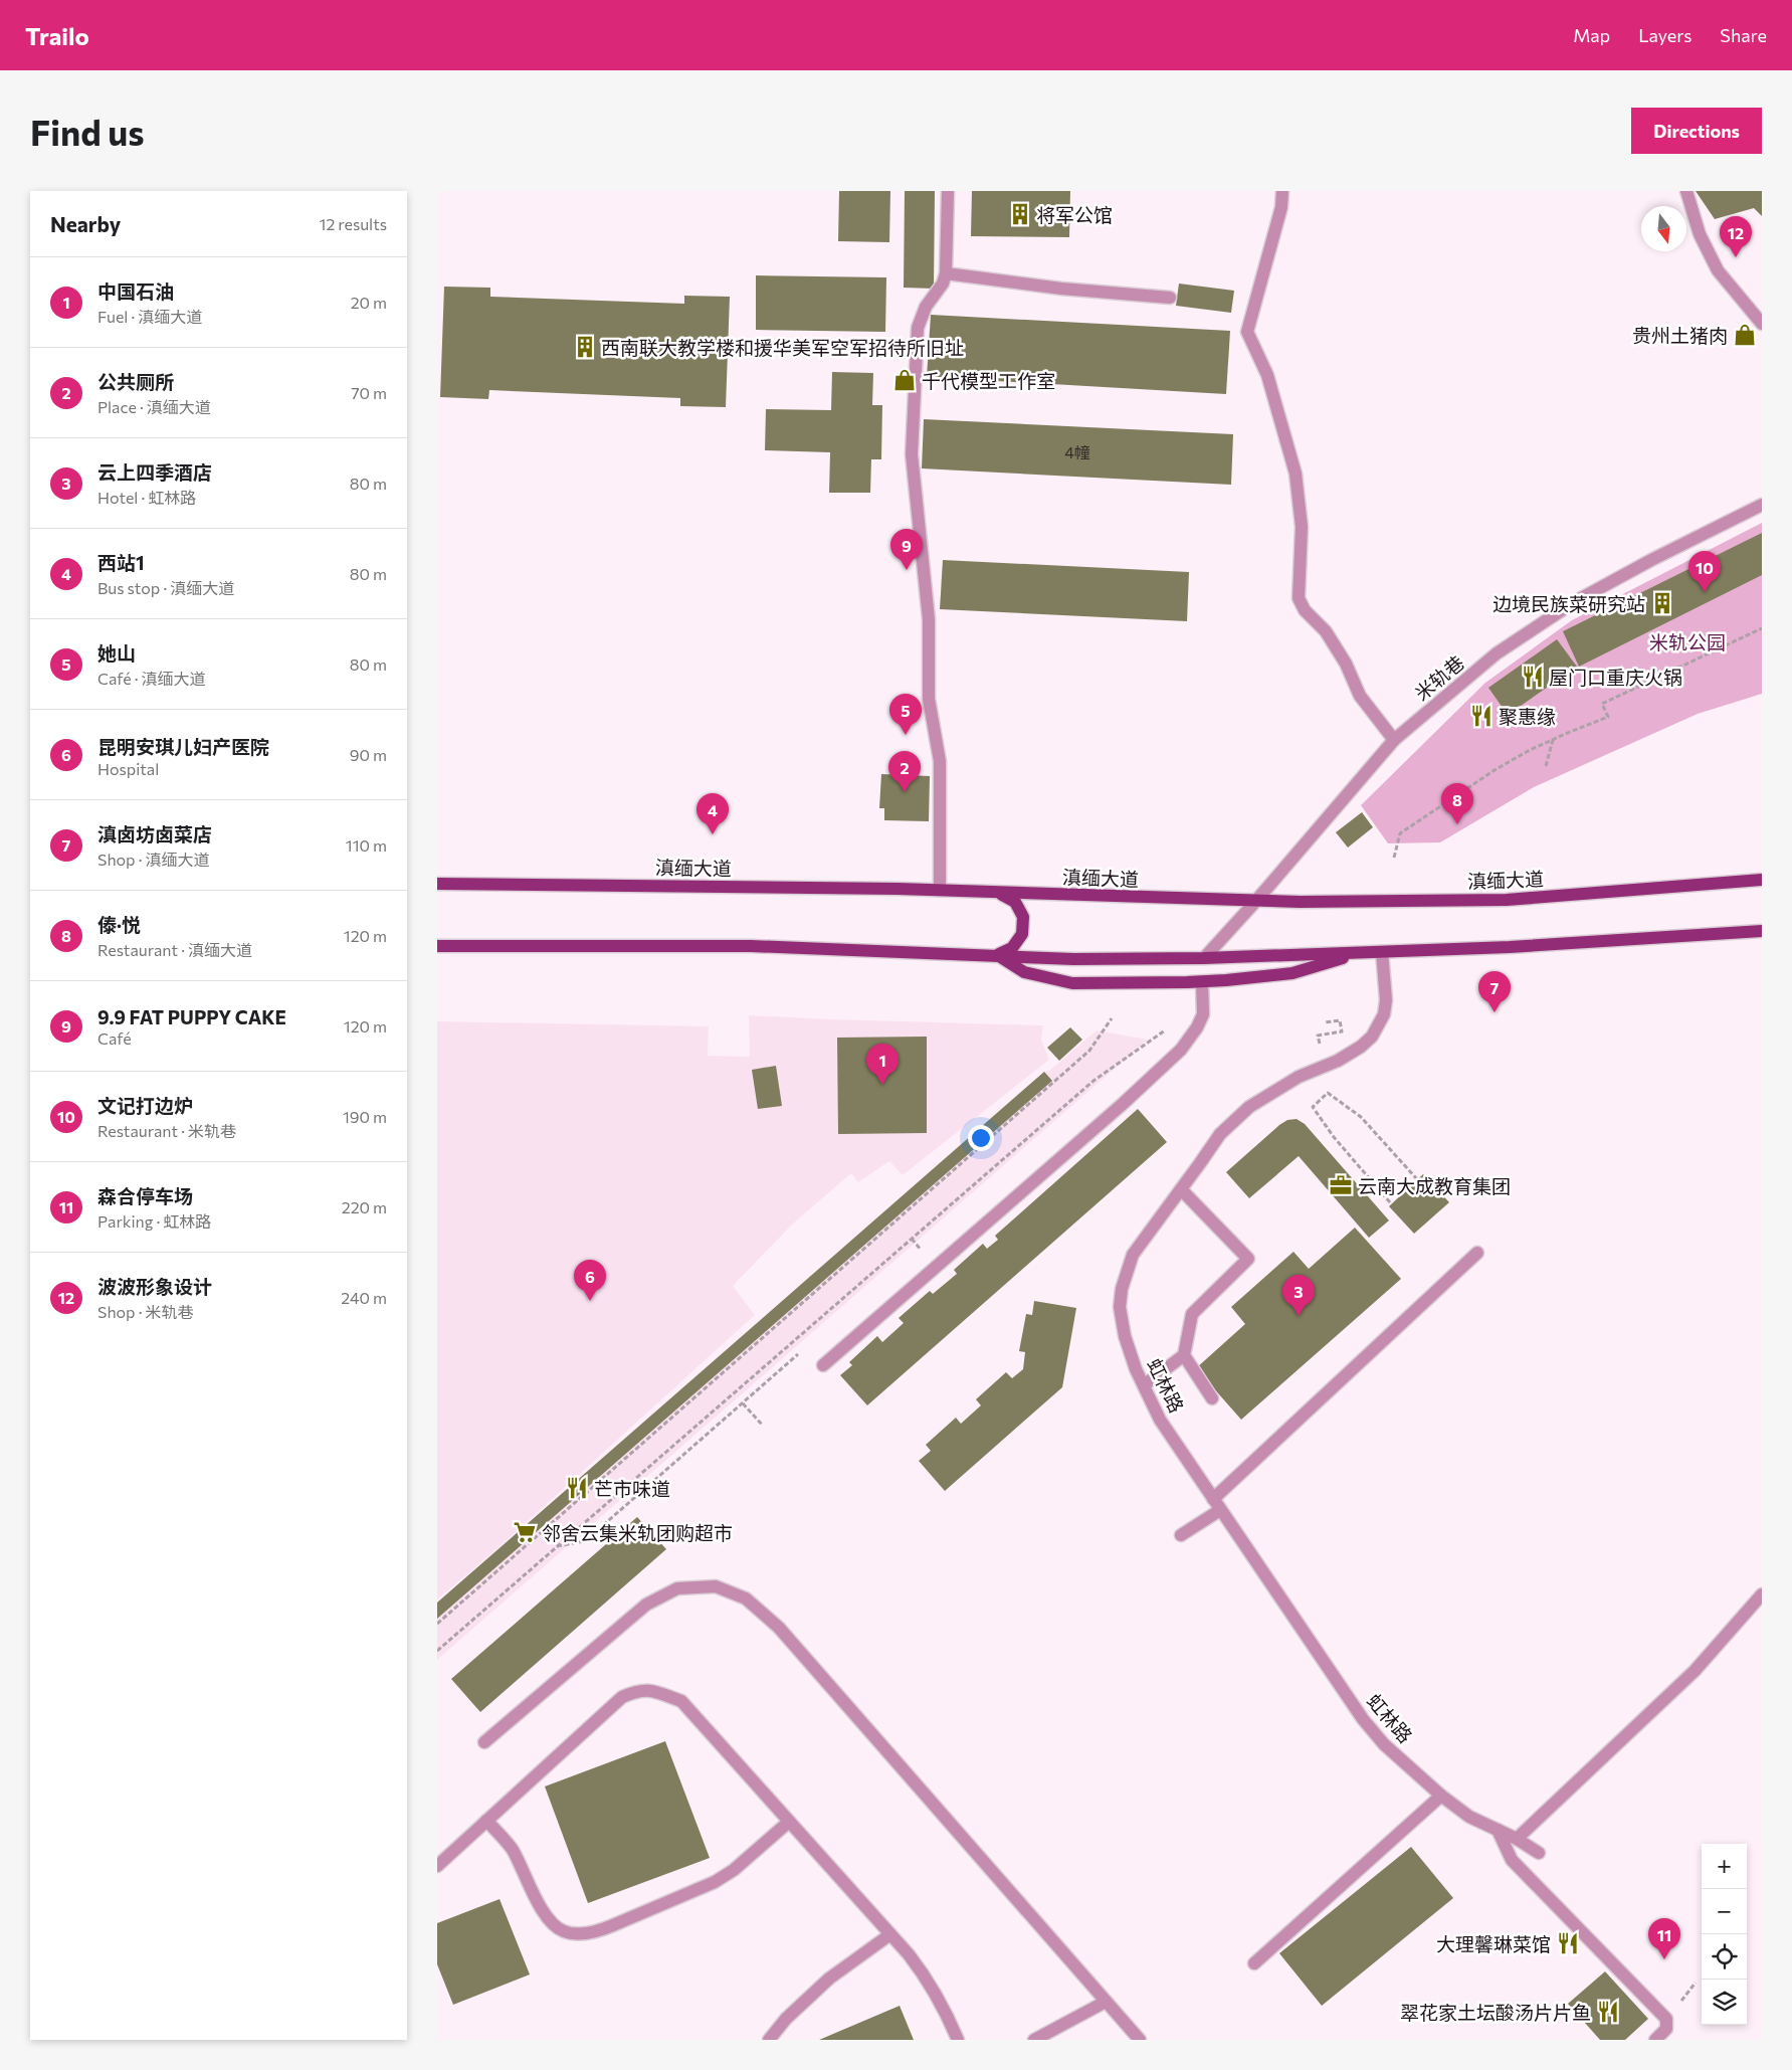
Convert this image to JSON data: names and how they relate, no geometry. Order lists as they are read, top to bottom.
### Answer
{
  "streets": {
    "main road": ["滇缅大道"],
    "street": ["米轨巷", "虹林路"]
  },
  "crossings": [
    ["米轨巷", "滇缅大道"]
  ],
  "parks": ["米轨公园"],
  "places": {
    "building": ["将军公馆", "西南联大教学楼和援华美军空军招待所旧址", "边境民族菜研究站"],
    "shop": ["贵州土猪肉", "千代模型工作室"],
    "restaurant": [
      "屋门口重庆火锅",
      "聚惠缘",
      "芒市味道",
      "大理馨琳菜馆",
      "翠花家土坛酸汤片片鱼"
    ],
    "office": ["云南大成教育集团"],
    "supermarket": ["邻舍云集米轨团购超市"]
  },
  "house_numbers": ["4幢"],
  "north": "bottom",
  "page": {
    "header": "Trailo",
    "nav": ["Map", "Layers", "Share"],
    "buttons": "Directions",
    "title": "Find us",
    "heading": ["Nearby", "12 results"],
    "pins": [
      "12",
      "9",
      "10",
      "5",
      "2",
      "8",
      "4",
      "7",
      "1",
      "6",
      "3",
      "11"
    ],
    "list": [
      {
        "mark": "1",
        "name": "中国石油",
        "note": "Fuel · 滇缅大道",
        "value": "20 m"
      },
      {
        "mark": "2",
        "name": "公共厕所",
        "note": "Place · 滇缅大道",
        "value": "70 m"
      },
      {
        "mark": "3",
        "name": "云上四季酒店",
        "note": "Hotel · 虹林路",
        "value": "80 m"
      },
      {
        "mark": "4",
        "name": "西站1",
        "note": "Bus stop · 滇缅大道",
        "value": "80 m"
      },
      {
        "mark": "5",
        "name": "她山",
        "note": "Café · 滇缅大道",
        "value": "80 m"
      },
      {
        "mark": "6",
        "name": "昆明安琪儿妇产医院",
        "note": "Hospital",
        "value": "90 m"
      },
      {
        "mark": "7",
        "name": "滇卤坊卤菜店",
        "note": "Shop · 滇缅大道",
        "value": "110 m"
      },
      {
        "mark": "8",
        "name": "傣·悦",
        "note": "Restaurant · 滇缅大道",
        "value": "120 m"
      },
      {
        "mark": "9",
        "name": "9.9 FAT PUPPY CAKE",
        "note": "Café",
        "value": "120 m"
      },
      {
        "mark": "10",
        "name": "文记打边炉",
        "note": "Restaurant · 米轨巷",
        "value": "190 m"
      },
      {
        "mark": "11",
        "name": "森合停车场",
        "note": "Parking · 虹林路",
        "value": "220 m"
      },
      {
        "mark": "12",
        "name": "波波形象设计",
        "note": "Shop · 米轨巷",
        "value": "240 m"
      }
    ],
    "map_buttons": ["+", "−"]
  }
}
